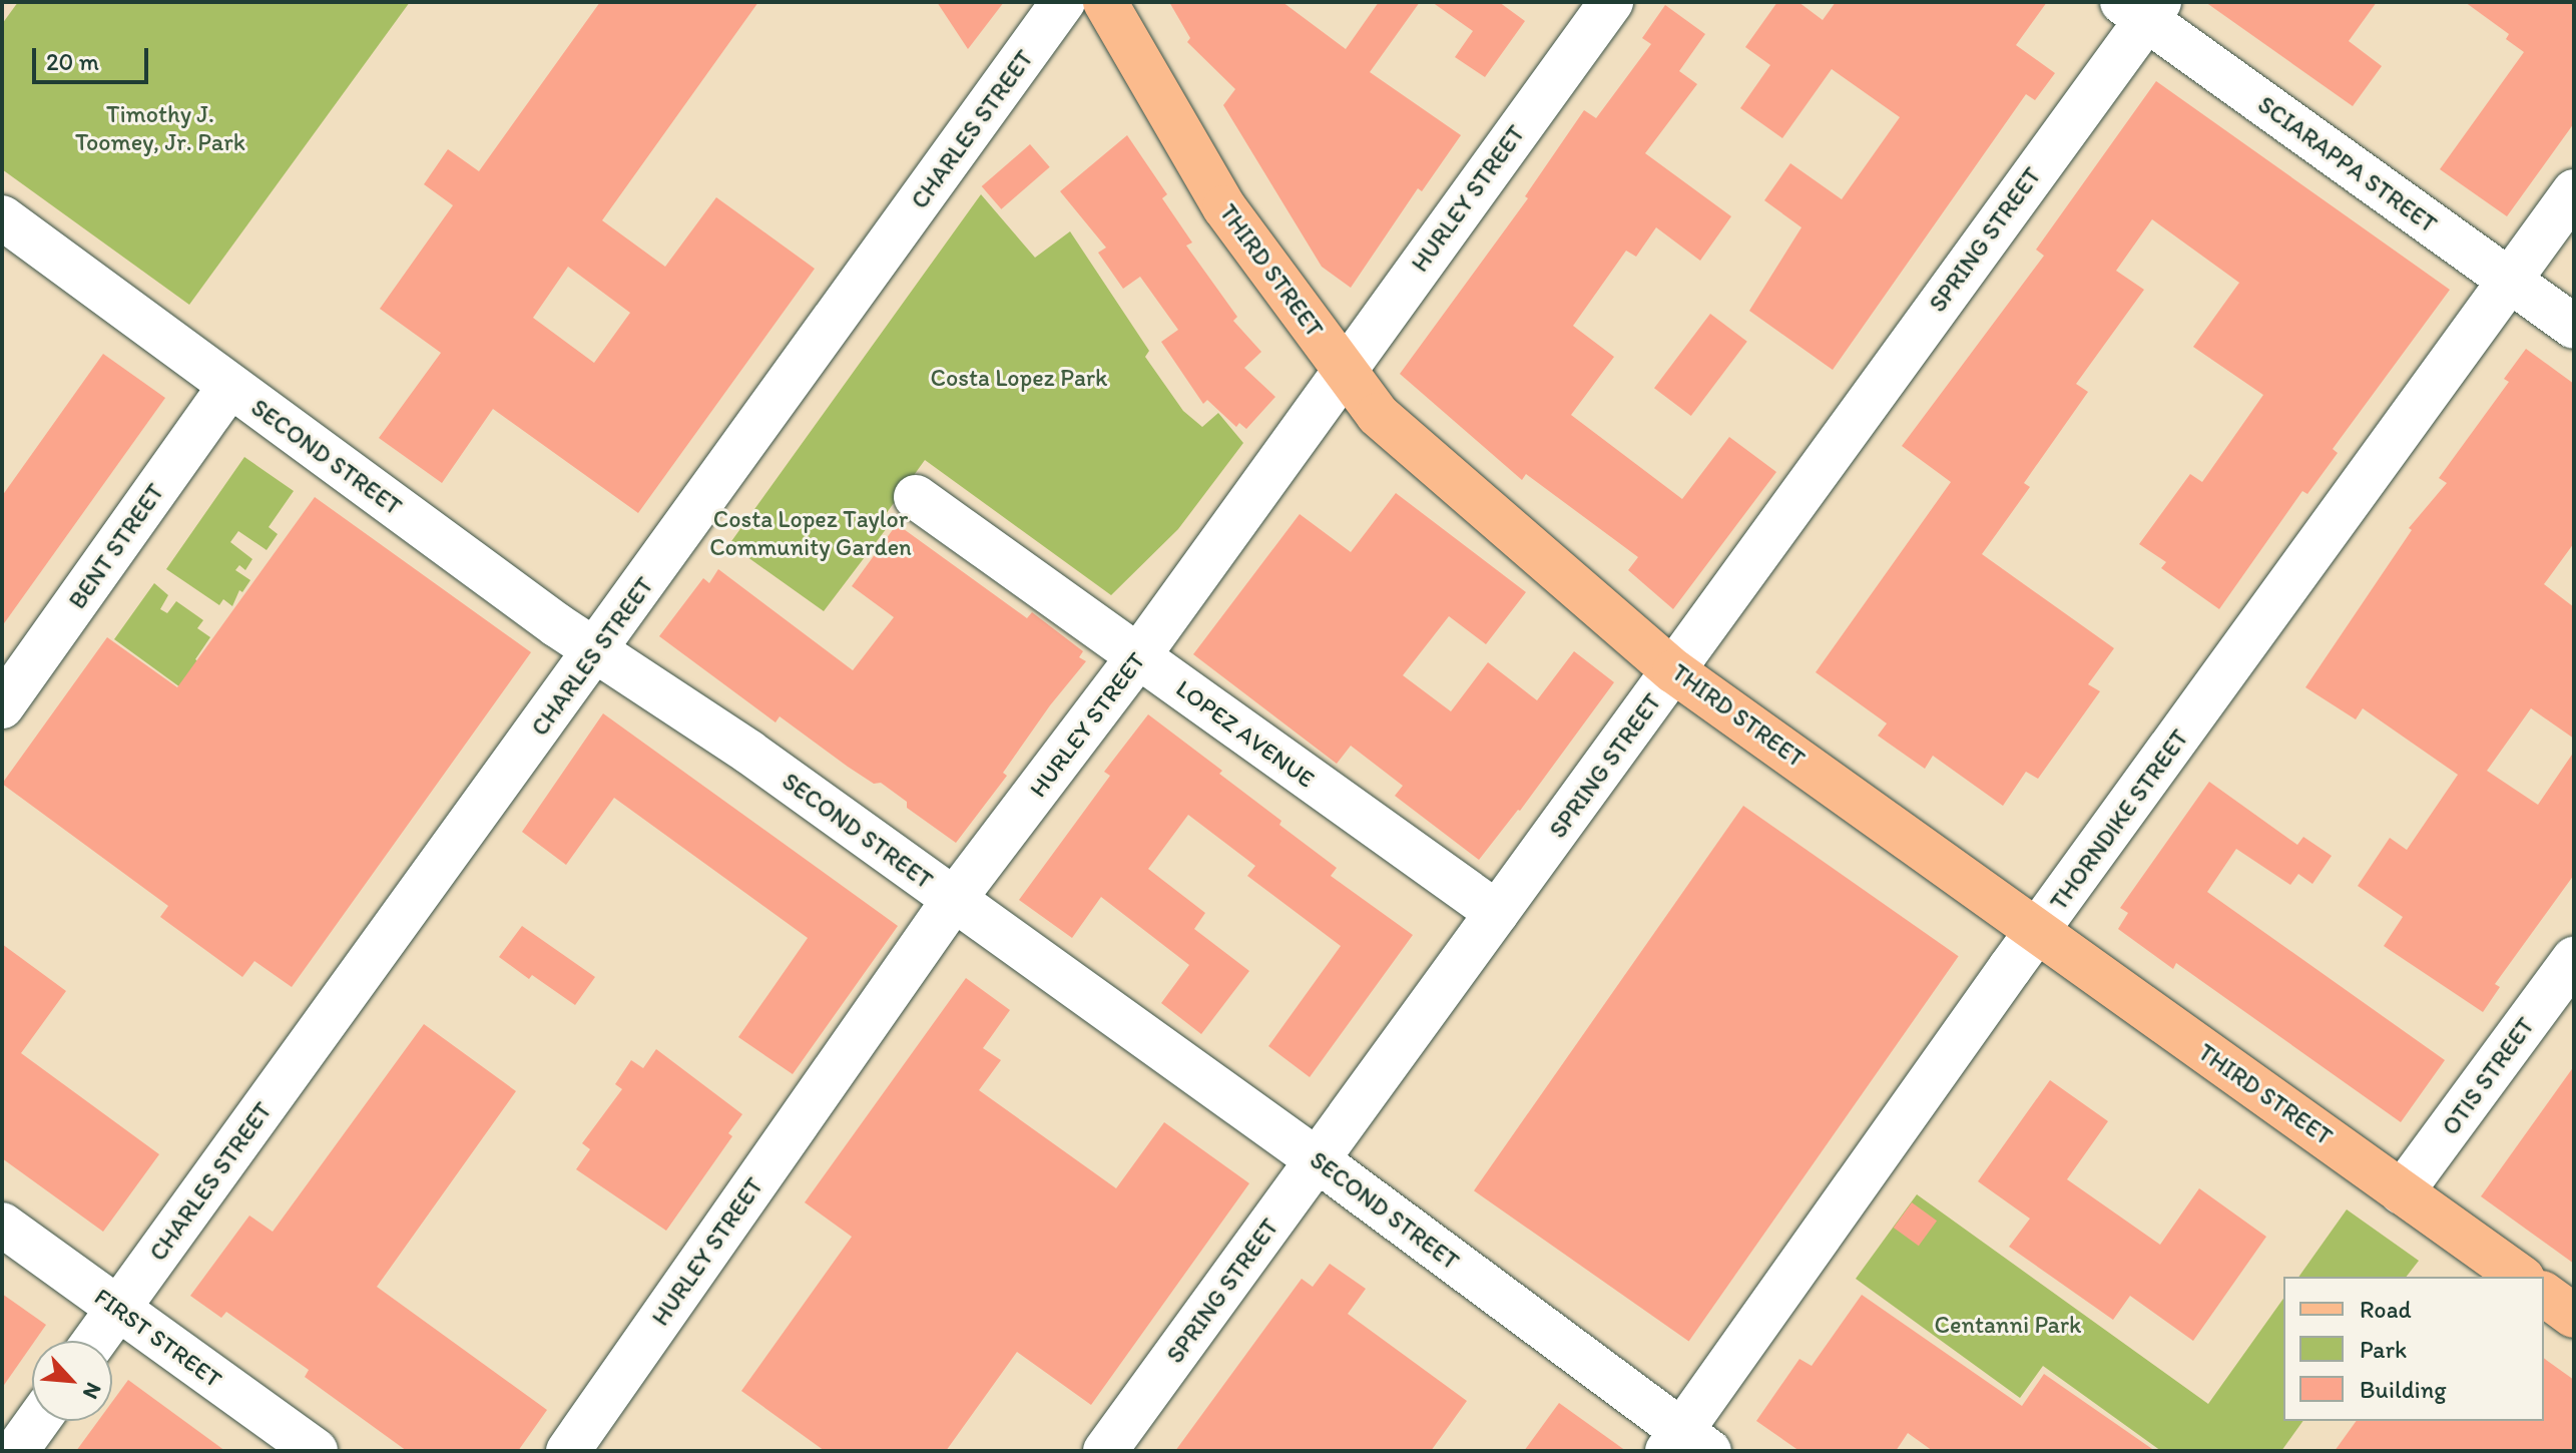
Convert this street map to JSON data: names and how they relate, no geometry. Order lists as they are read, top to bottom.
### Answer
{
  "streets": {
    "main road": ["THIRD STREET"],
    "street": [
      "CHARLES STREET",
      "SCIARAPPA STREET",
      "HURLEY STREET",
      "SPRING STREET",
      "SECOND STREET",
      "BENT STREET",
      "LOPEZ AVENUE",
      "THORNDIKE STREET",
      "OTIS STREET",
      "FIRST STREET"
    ]
  },
  "crossings": [
    ["CHARLES STREET", "SECOND STREET"],
    ["CHARLES STREET", "FIRST STREET"],
    ["SCIARAPPA STREET", "SPRING STREET"],
    ["SCIARAPPA STREET", "THORNDIKE STREET"],
    ["HURLEY STREET", "THIRD STREET"],
    ["HURLEY STREET", "SECOND STREET"],
    ["HURLEY STREET", "LOPEZ AVENUE"],
    ["SPRING STREET", "THIRD STREET"],
    ["SPRING STREET", "SECOND STREET"],
    ["SPRING STREET", "LOPEZ AVENUE"],
    ["THIRD STREET", "THORNDIKE STREET"],
    ["THIRD STREET", "OTIS STREET"],
    ["SECOND STREET", "BENT STREET"],
    ["SECOND STREET", "THORNDIKE STREET"]
  ],
  "parks": [
    "Timothy J. Toomey, Jr. Park",
    "Costa Lopez Park",
    "Costa Lopez Taylor Community Garden",
    "Centanni Park"
  ],
  "legend": ["Road", "Park", "Building"],
  "scale_bar": "20 m",
  "north": "bottom right"
}
